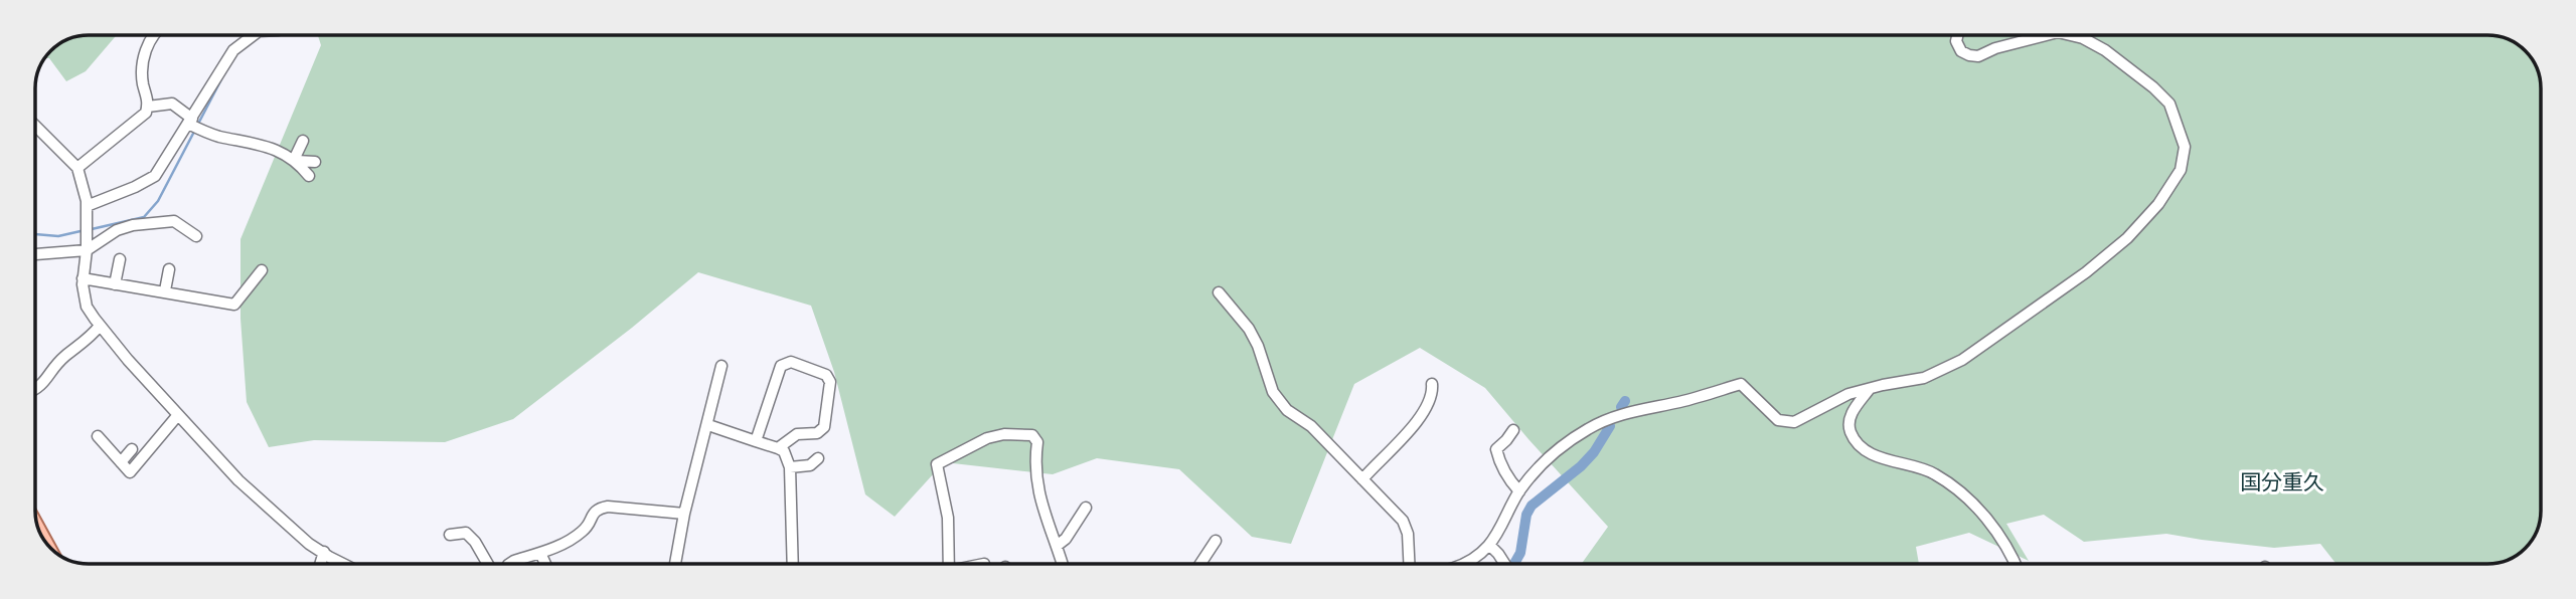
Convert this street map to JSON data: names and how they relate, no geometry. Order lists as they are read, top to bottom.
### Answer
{
  "districts": ["国分重久"]
}
